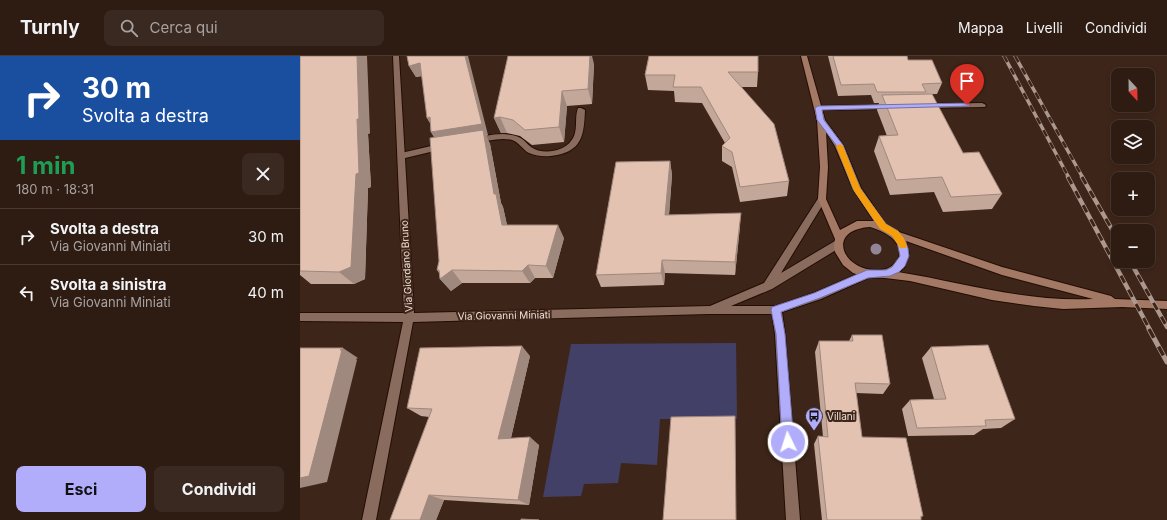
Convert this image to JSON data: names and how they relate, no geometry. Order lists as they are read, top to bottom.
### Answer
{
  "streets": {
    "main road": ["Via Giovanni Miniati"],
    "street": ["Via Giordano Bruno"]
  },
  "crossings": [
    ["Via Giordano Bruno", "Via Giovanni Miniati"]
  ],
  "places": {
    "bus stop": ["Villani"]
  },
  "north": "bottom",
  "page": {
    "header": "Turnly",
    "search": "Cerca qui",
    "nav": ["Mappa", "Livelli", "Condividi"],
    "turn": ["30 m", "Svolta a destra"],
    "map_buttons": ["+", "−"],
    "heading": ["1 min", "180 m · 18:31"],
    "list": [
      {
        "name": "Svolta a destra",
        "note": "Via Giovanni Miniati",
        "value": "30 m"
      },
      {
        "name": "Svolta a sinistra",
        "note": "Via Giovanni Miniati",
        "value": "40 m"
      }
    ],
    "buttons": ["Esci", "Condividi"]
  }
}
